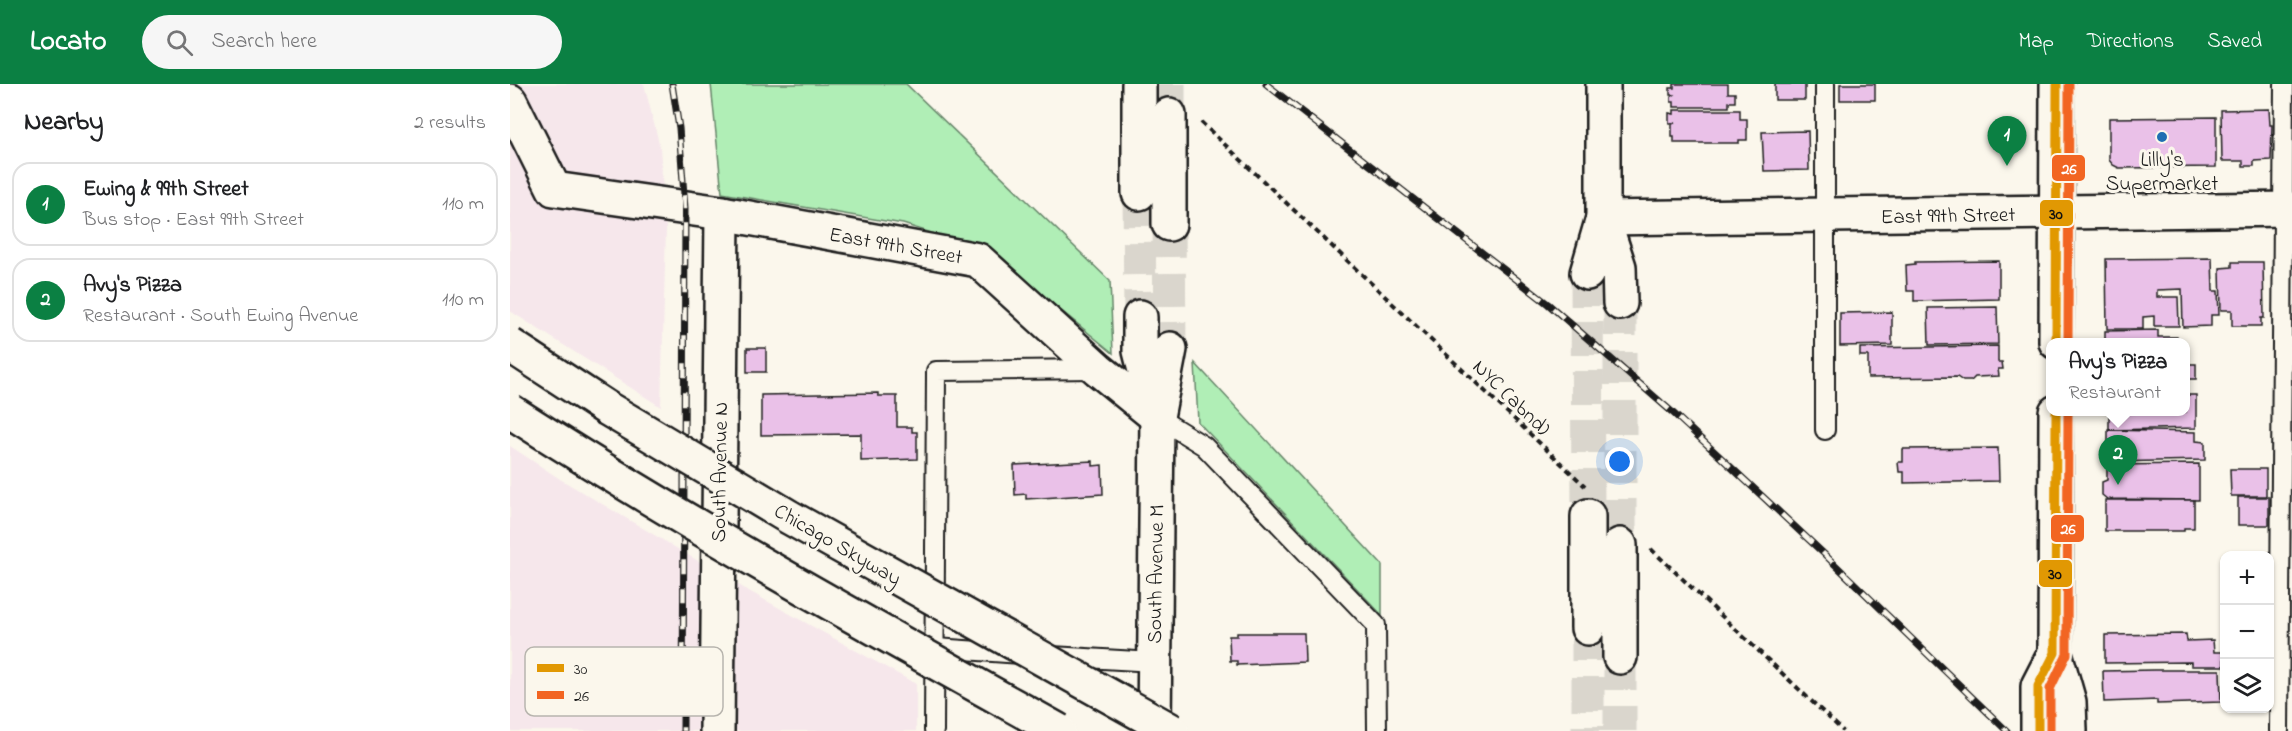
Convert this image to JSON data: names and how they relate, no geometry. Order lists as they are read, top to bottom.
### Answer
{
  "streets": {
    "main road": [
      "East 99th Street",
      "South Avenue N",
      "Chicago Skyway",
      "South Avenue M"
    ],
    "path": ["NYC (abnd)"]
  },
  "crossings": [
    ["East 99th Street", "South Avenue N"],
    ["East 99th Street", "South Avenue M"]
  ],
  "places": ["Lilly's Supermarket"],
  "lines": ["transit line 30", "transit line 26"],
  "legend": ["30", "26"],
  "page": {
    "header": "Locato",
    "search": "Search here",
    "nav": ["Map", "Directions", "Saved"],
    "heading": ["Nearby", "2 results"],
    "pins": ["1", "2"],
    "list": [
      {
        "mark": "1",
        "name": "Ewing & 99th Street",
        "note": "Bus stop · East 99th Street",
        "value": "110 m"
      },
      {
        "mark": "2",
        "name": "Avy's Pizza",
        "note": "Restaurant · South Ewing Avenue",
        "value": "110 m"
      }
    ],
    "popup": ["Avy's Pizza", "Restaurant"],
    "map_buttons": ["+", "−"]
  }
}
